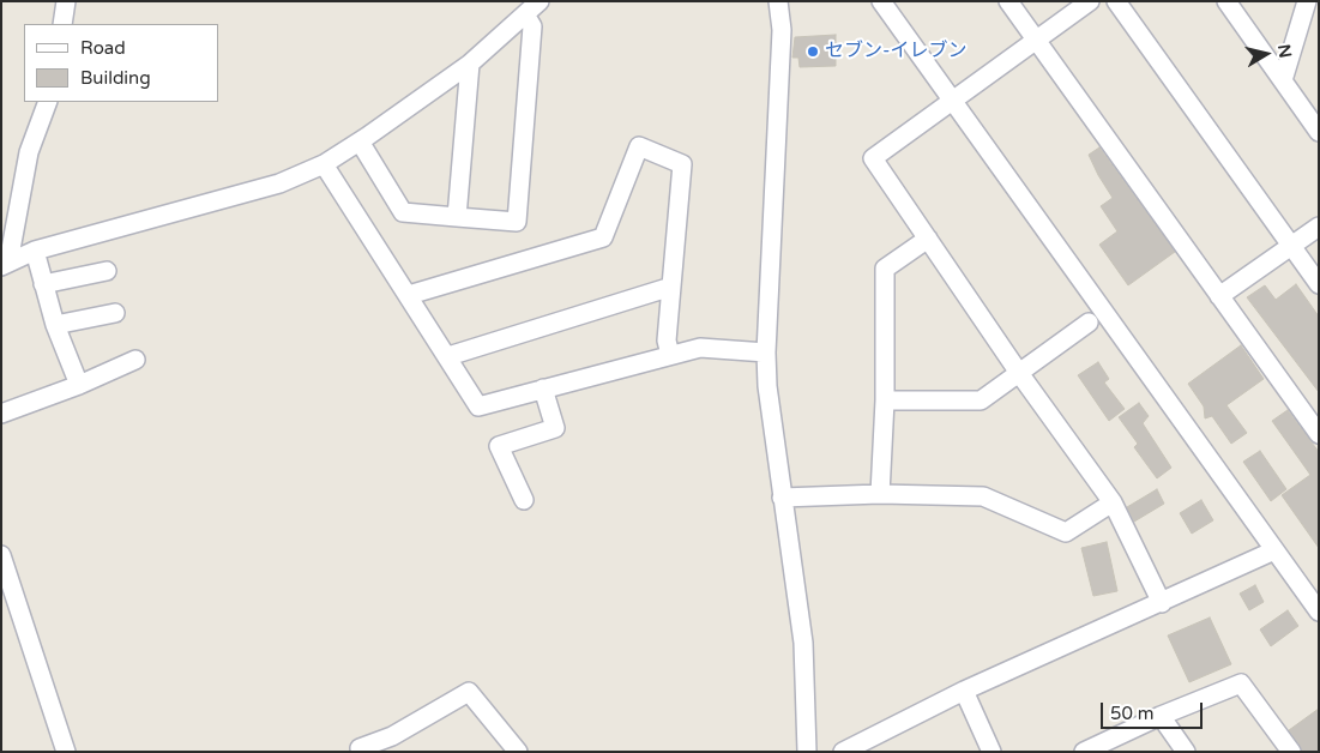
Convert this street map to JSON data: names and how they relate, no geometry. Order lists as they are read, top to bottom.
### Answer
{
  "places": ["セブン-イレブン"],
  "legend": ["Road", "Building"],
  "scale_bar": "50 m",
  "north": "right"
}
